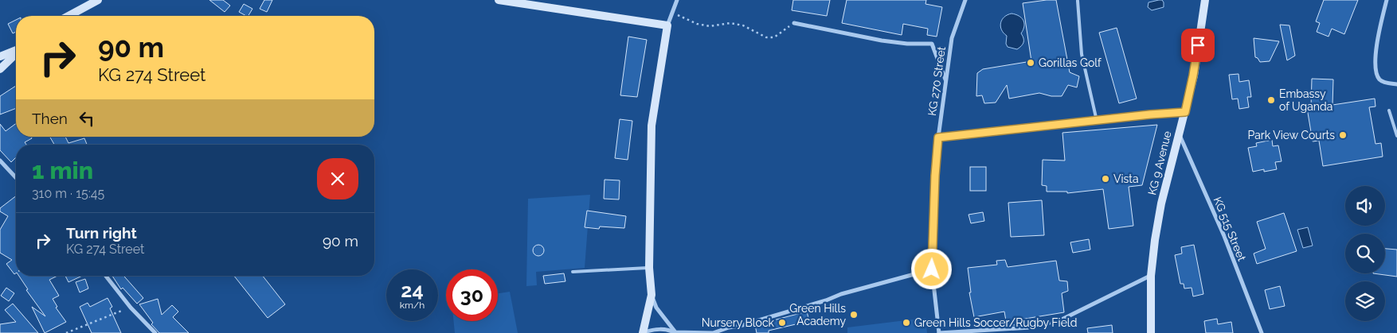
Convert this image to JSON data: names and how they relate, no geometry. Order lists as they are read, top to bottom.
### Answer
{
  "streets": {
    "street": ["KG 270 Street", "KG 9 Avenue", "KG 515 Street"]
  },
  "crossings": [
    ["KG 9 Avenue", "KG 515 Street"]
  ],
  "places": [
    "Gorillas Golf",
    "Embassy of Uganda",
    "Park View Courts",
    "Vista",
    "Green Hills Academy",
    "Nursery Block",
    "Green Hills Soccer/Rugby Field"
  ],
  "page": {
    "turn": ["90 m", "KG 274 Street"],
    "then": "Then",
    "heading": ["1 min", "310 m · 15:45"],
    "list": [
      {
        "name": "Turn right",
        "note": "KG 274 Street",
        "value": "90 m"
      }
    ],
    "speed": "24 km/h",
    "limit": "30"
  }
}
